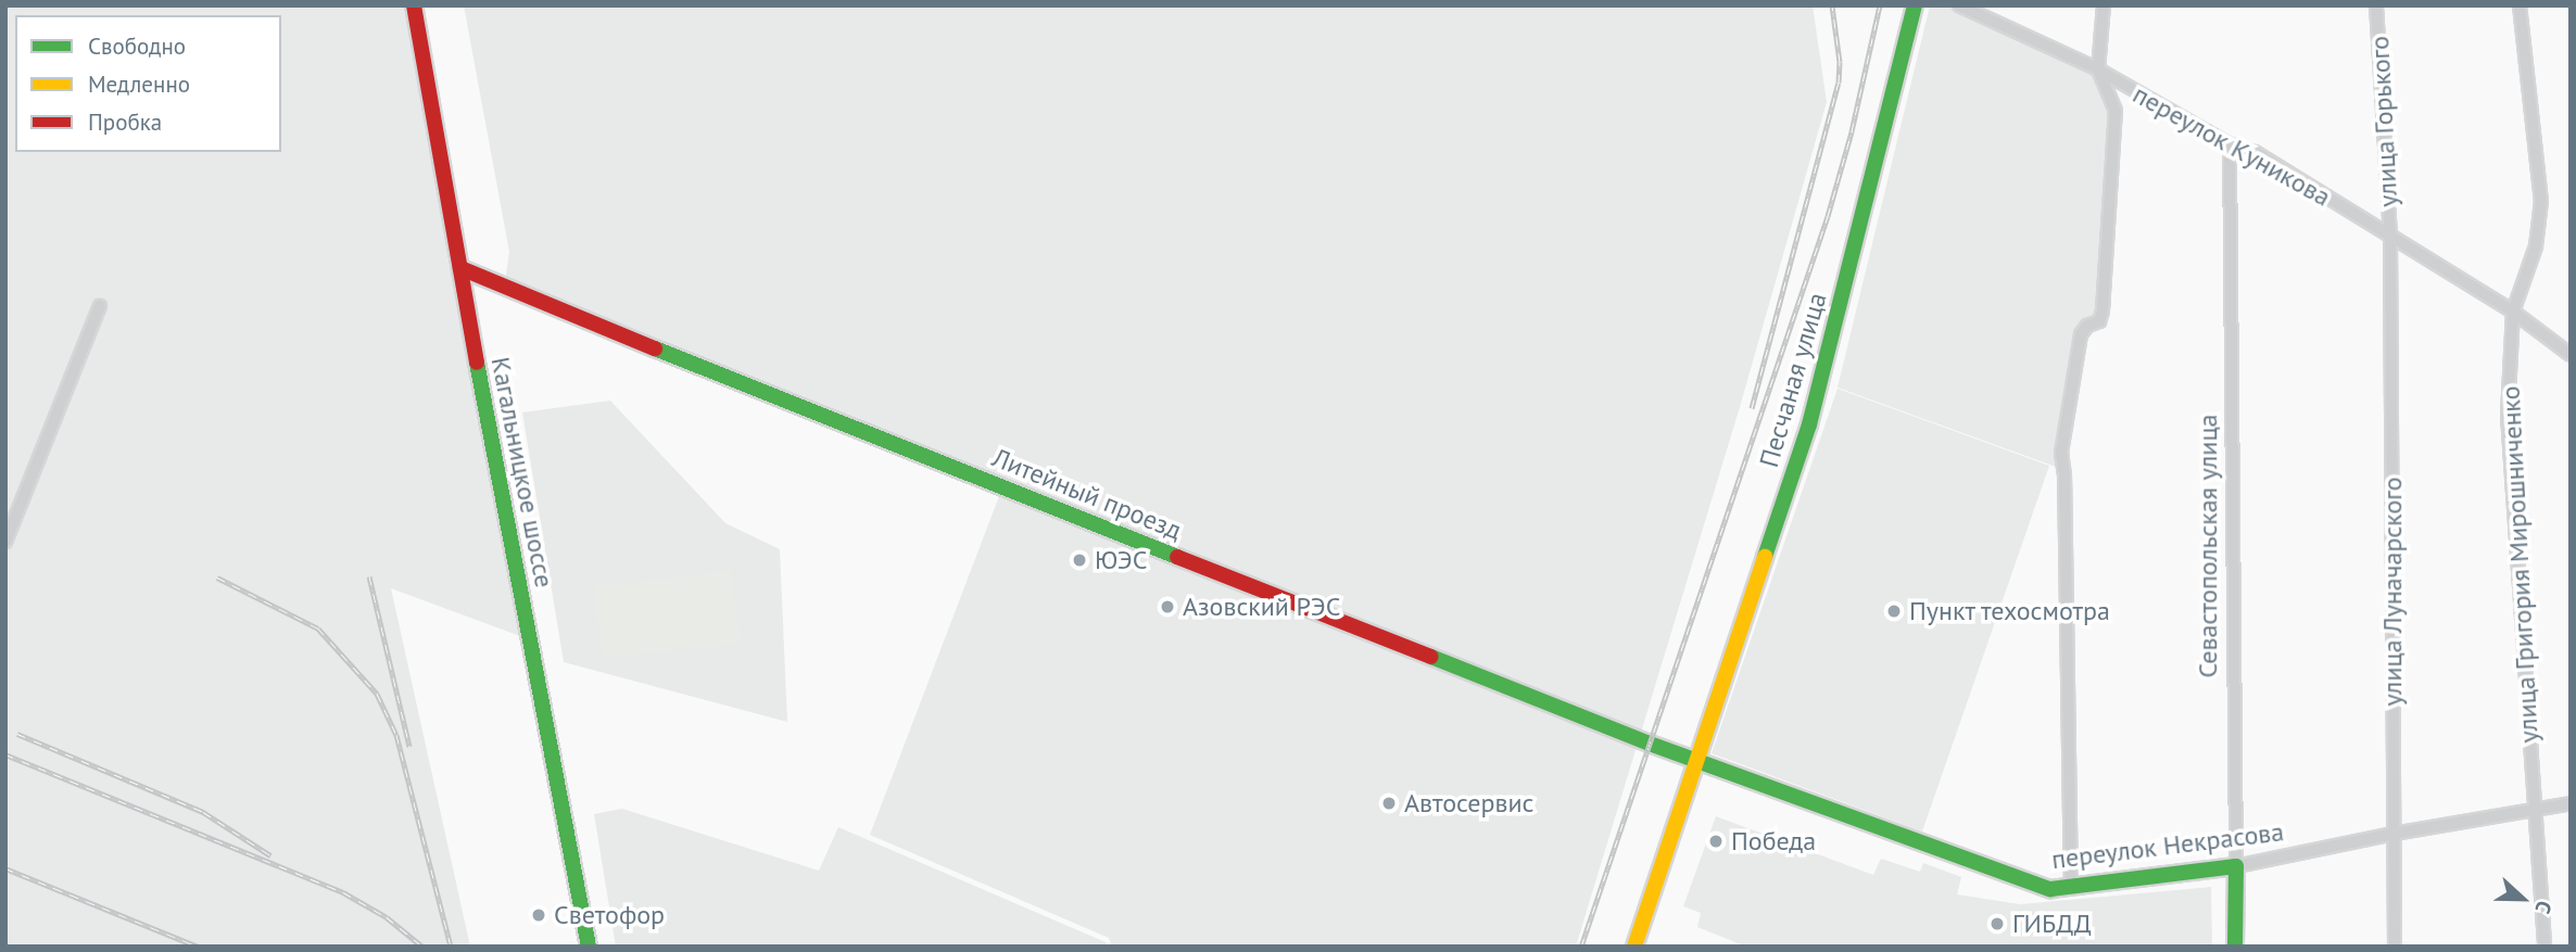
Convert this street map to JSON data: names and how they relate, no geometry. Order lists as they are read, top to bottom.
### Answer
{
  "streets": {
    "main road": [
      "Песчаная улица",
      "Кагальницкое шоссе",
      "Литейный проезд",
      "Севастопольская улица",
      "переулок Некрасова"
    ],
    "street": [
      "улица Горького",
      "переулок Куникова",
      "улица Григория Мирошниченко",
      "улица Луначарского"
    ]
  },
  "crossings": [
    ["улица Горького", "переулок Куникова"],
    ["улица Горького", "улица Луначарского"],
    ["переулок Куникова", "Севастопольская улица"],
    ["переулок Куникова", "улица Григория Мирошниченко"],
    ["переулок Куникова", "улица Луначарского"],
    ["Песчаная улица", "Литейный проезд"],
    ["Песчаная улица", "переулок Некрасова"],
    ["Кагальницкое шоссе", "Литейный проезд"],
    ["Литейный проезд", "переулок Некрасова"],
    ["Севастопольская улица", "переулок Некрасова"],
    ["улица Григория Мирошниченко", "переулок Некрасова"],
    ["улица Луначарского", "переулок Некрасова"]
  ],
  "places": [
    "ЮЭС",
    "Азовский РЭС",
    "Пункт техосмотра",
    "Автосервис",
    "Победа",
    "Светофор",
    "ГИБДД"
  ],
  "legend": ["Свободно", "Медленно", "Пробка"],
  "north": "right"
}
